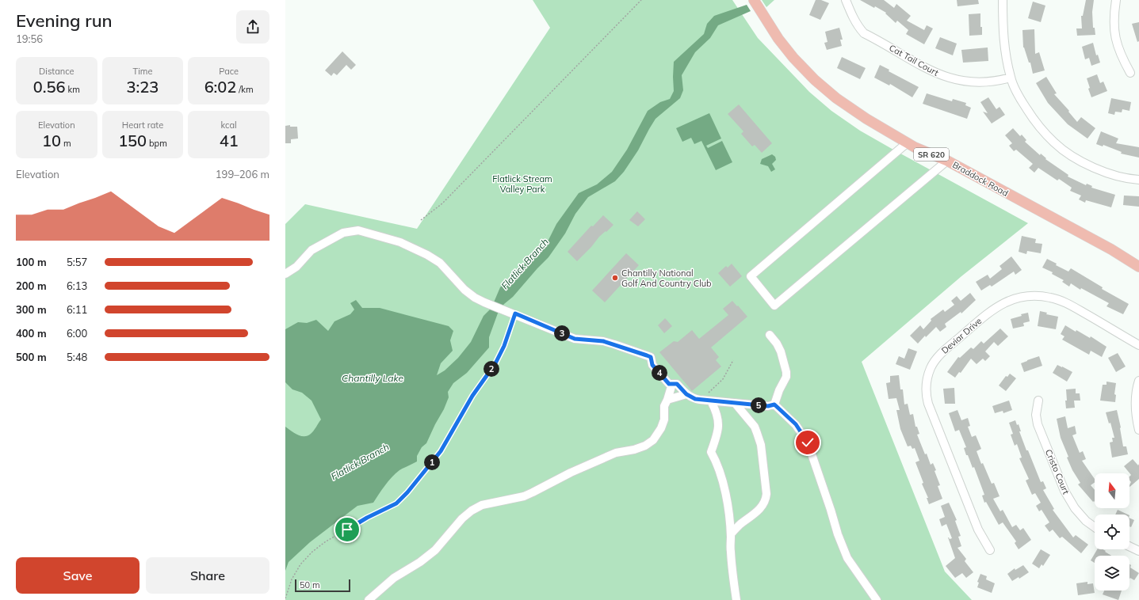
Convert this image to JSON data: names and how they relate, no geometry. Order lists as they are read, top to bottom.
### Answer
{
  "streets": {
    "main road": ["SR 620", "Braddock Road"],
    "street": ["Cat Tail Court", "Deviar Drive", "Cristo Court"]
  },
  "water": ["Flatlick Branch", "Chantilly Lake"],
  "parks": ["Flatlick Stream Valley Park"],
  "places": ["Chantilly National Golf And Country Club"],
  "scale_bar": "50 m",
  "north": "top",
  "page": {
    "heading": ["Evening run", "19:56"],
    "stats": [
      ["Distance", "0.56 km"],
      ["Time", "3:23"],
      ["Pace", "6:02 /km"],
      ["Elevation", "10 m"],
      ["Heart rate", "150 bpm"],
      ["kcal", "41"]
    ],
    "chart": ["Elevation", "199–206 m"],
    "list": [
      {
        "name": "100 m",
        "note": "5:57"
      },
      {
        "name": "200 m",
        "note": "6:13"
      },
      {
        "name": "300 m",
        "note": "6:11"
      },
      {
        "name": "400 m",
        "note": "6:00"
      },
      {
        "name": "500 m",
        "note": "5:48"
      }
    ],
    "pins": [
      "3",
      "2",
      "4",
      "5",
      "1"
    ],
    "buttons": ["Save", "Share"],
    "scale": "50 m"
  }
}
